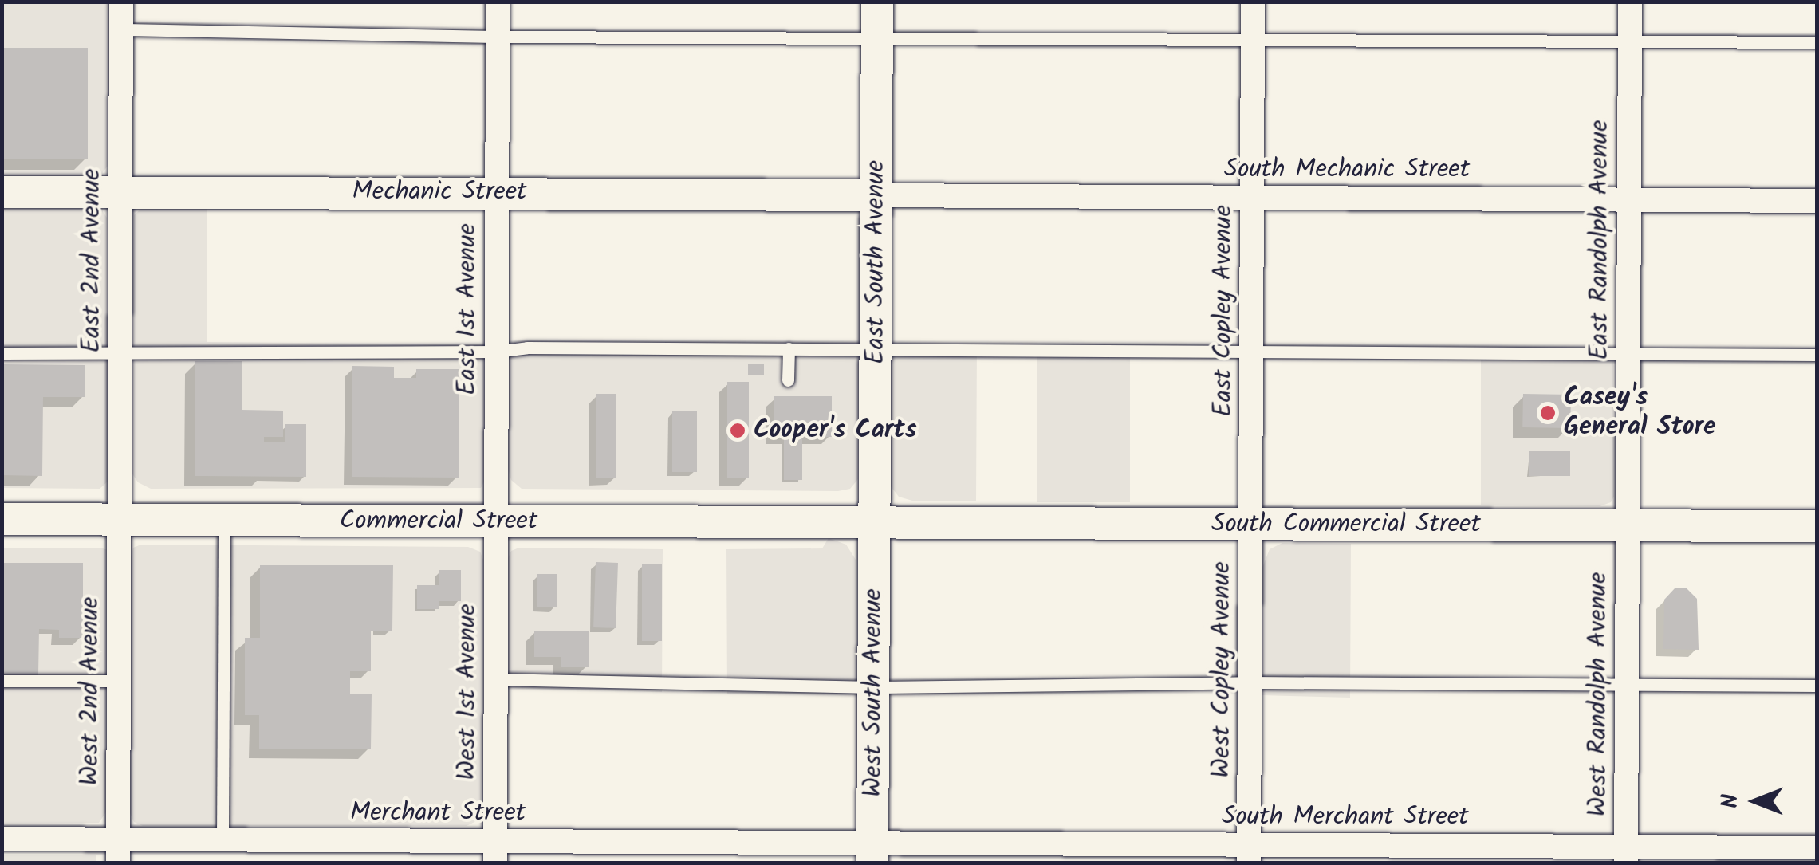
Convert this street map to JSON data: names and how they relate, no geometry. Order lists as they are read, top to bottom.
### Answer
{
  "streets": {
    "main road": [
      "Mechanic Street",
      "East South Avenue",
      "Commercial Street",
      "South Commercial Street",
      "West South Avenue"
    ],
    "street": [
      "South Mechanic Street",
      "East Randolph Avenue",
      "East 2nd Avenue",
      "East 1st Avenue",
      "East Copley Avenue",
      "West Copley Avenue",
      "West 2nd Avenue",
      "West 1st Avenue",
      "West Randolph Avenue",
      "Merchant Street",
      "South Merchant Street"
    ]
  },
  "crossings": [
    ["South Mechanic Street", "Mechanic Street"],
    ["South Mechanic Street", "East Randolph Avenue"],
    ["South Mechanic Street", "East South Avenue"],
    ["South Mechanic Street", "East Copley Avenue"],
    ["Mechanic Street", "East 2nd Avenue"],
    ["Mechanic Street", "East South Avenue"],
    ["Mechanic Street", "East 1st Avenue"],
    ["East Randolph Avenue", "South Commercial Street"],
    ["East Randolph Avenue", "West Randolph Avenue"],
    ["East 2nd Avenue", "Commercial Street"],
    ["East 2nd Avenue", "West 2nd Avenue"],
    ["East South Avenue", "Commercial Street"],
    ["East South Avenue", "South Commercial Street"],
    ["East South Avenue", "West South Avenue"],
    ["East 1st Avenue", "Commercial Street"],
    ["East 1st Avenue", "West 1st Avenue"],
    ["East Copley Avenue", "South Commercial Street"],
    ["East Copley Avenue", "West Copley Avenue"],
    ["Commercial Street", "South Commercial Street"],
    ["Commercial Street", "West 2nd Avenue"],
    ["Commercial Street", "West 1st Avenue"],
    ["Commercial Street", "West South Avenue"],
    ["South Commercial Street", "West Copley Avenue"],
    ["South Commercial Street", "West South Avenue"],
    ["South Commercial Street", "West Randolph Avenue"],
    ["West Copley Avenue", "South Merchant Street"],
    ["West 2nd Avenue", "Merchant Street"],
    ["West 1st Avenue", "Merchant Street"],
    ["West South Avenue", "Merchant Street"],
    ["West South Avenue", "South Merchant Street"],
    ["West Randolph Avenue", "South Merchant Street"],
    ["Merchant Street", "South Merchant Street"]
  ],
  "places": ["Casey's General Store", "Cooper's Carts"],
  "north": "left"
}
